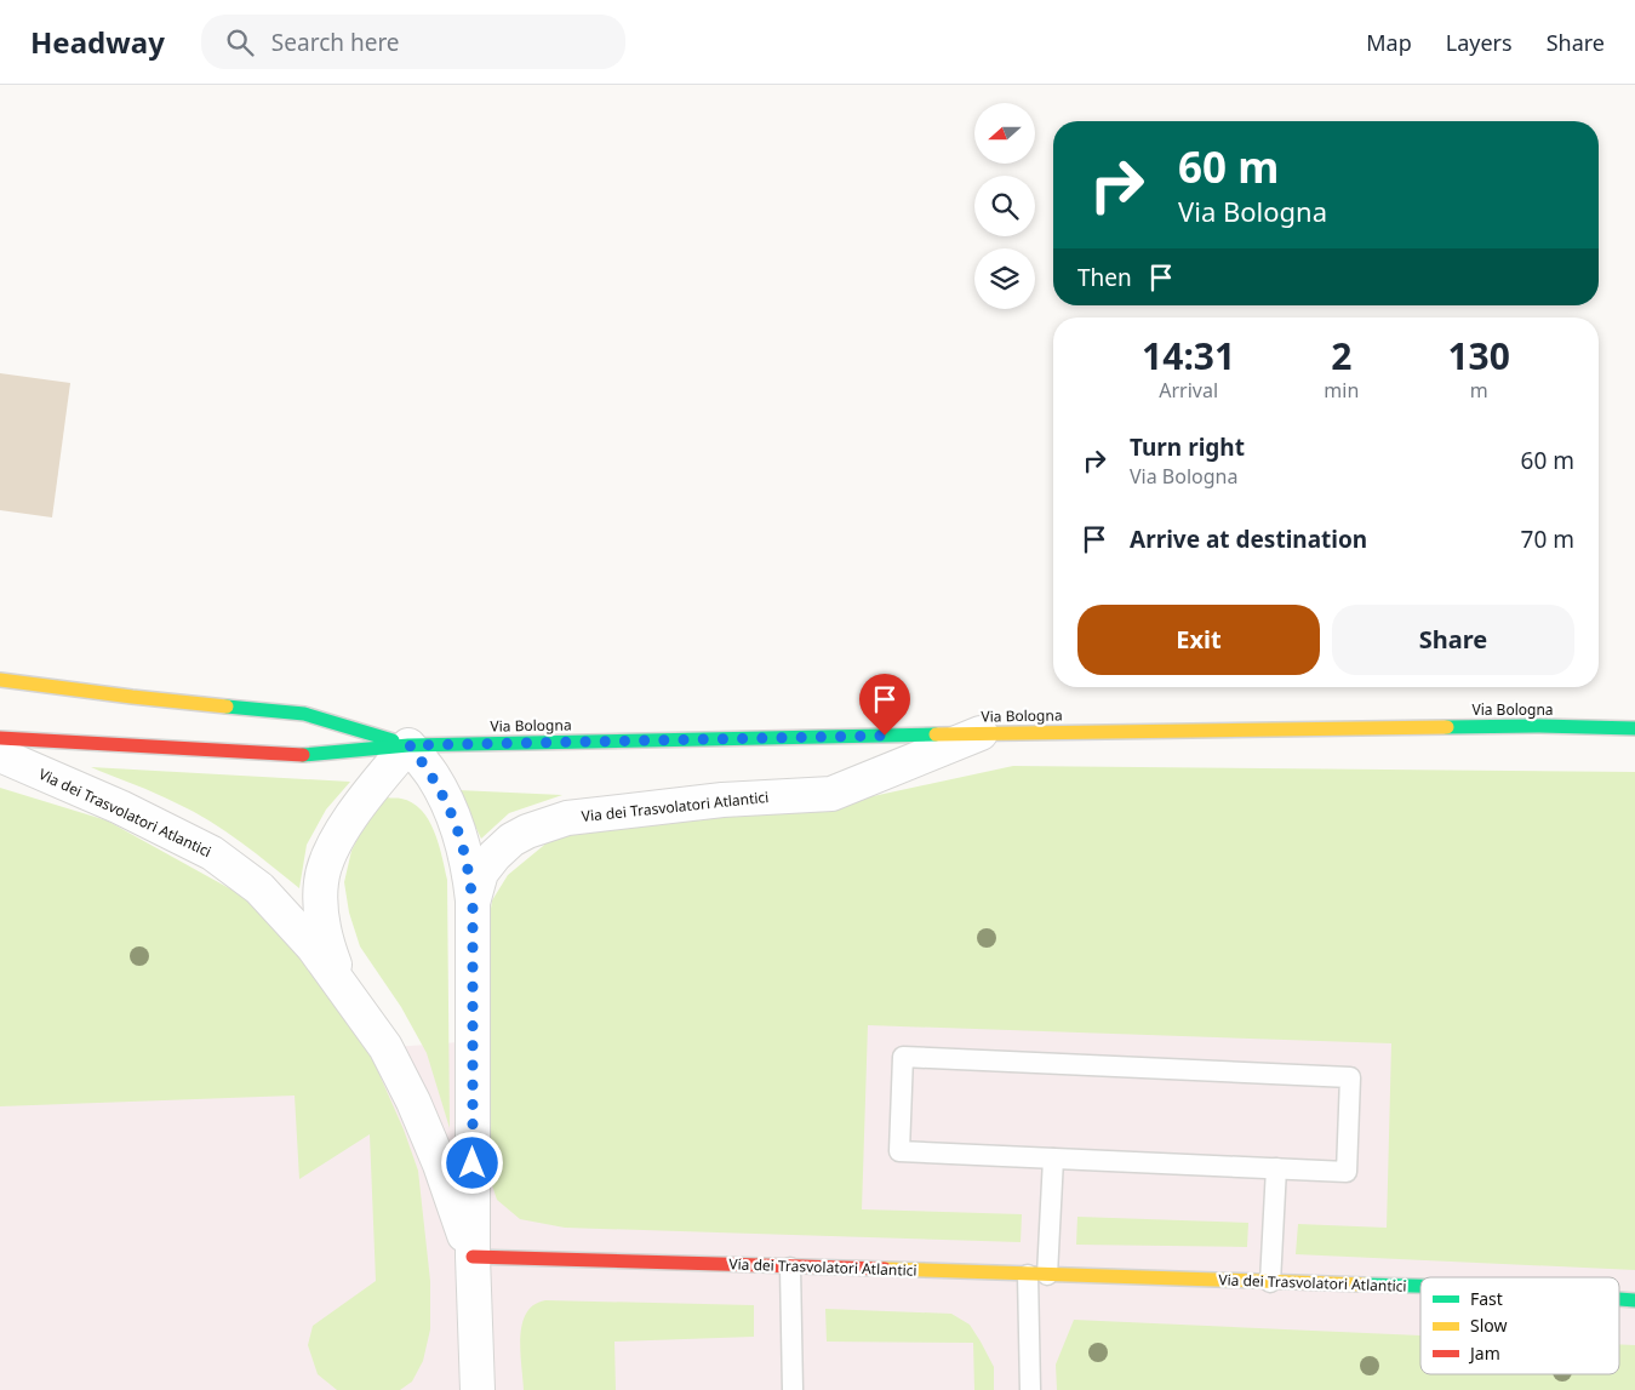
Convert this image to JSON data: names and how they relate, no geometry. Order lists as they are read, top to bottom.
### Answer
{
  "streets": {
    "main road": ["Via Bologna", "Via dei Trasvolatori Atlantici"]
  },
  "crossings": [
    ["Via Bologna", "Via dei Trasvolatori Atlantici"]
  ],
  "legend": ["Fast", "Slow", "Jam"],
  "north": "left",
  "page": {
    "header": "Headway",
    "search": "Search here",
    "nav": ["Map", "Layers", "Share"],
    "turn": ["60 m", "Via Bologna"],
    "then": "Then",
    "eta": [
      "14:31",
      "Arrival",
      "2",
      "min",
      "130",
      "m"
    ],
    "list": [
      {
        "name": "Turn right",
        "note": "Via Bologna",
        "value": "60 m"
      },
      {
        "name": "Arrive at destination",
        "value": "70 m"
      }
    ],
    "buttons": ["Exit", "Share"]
  }
}
